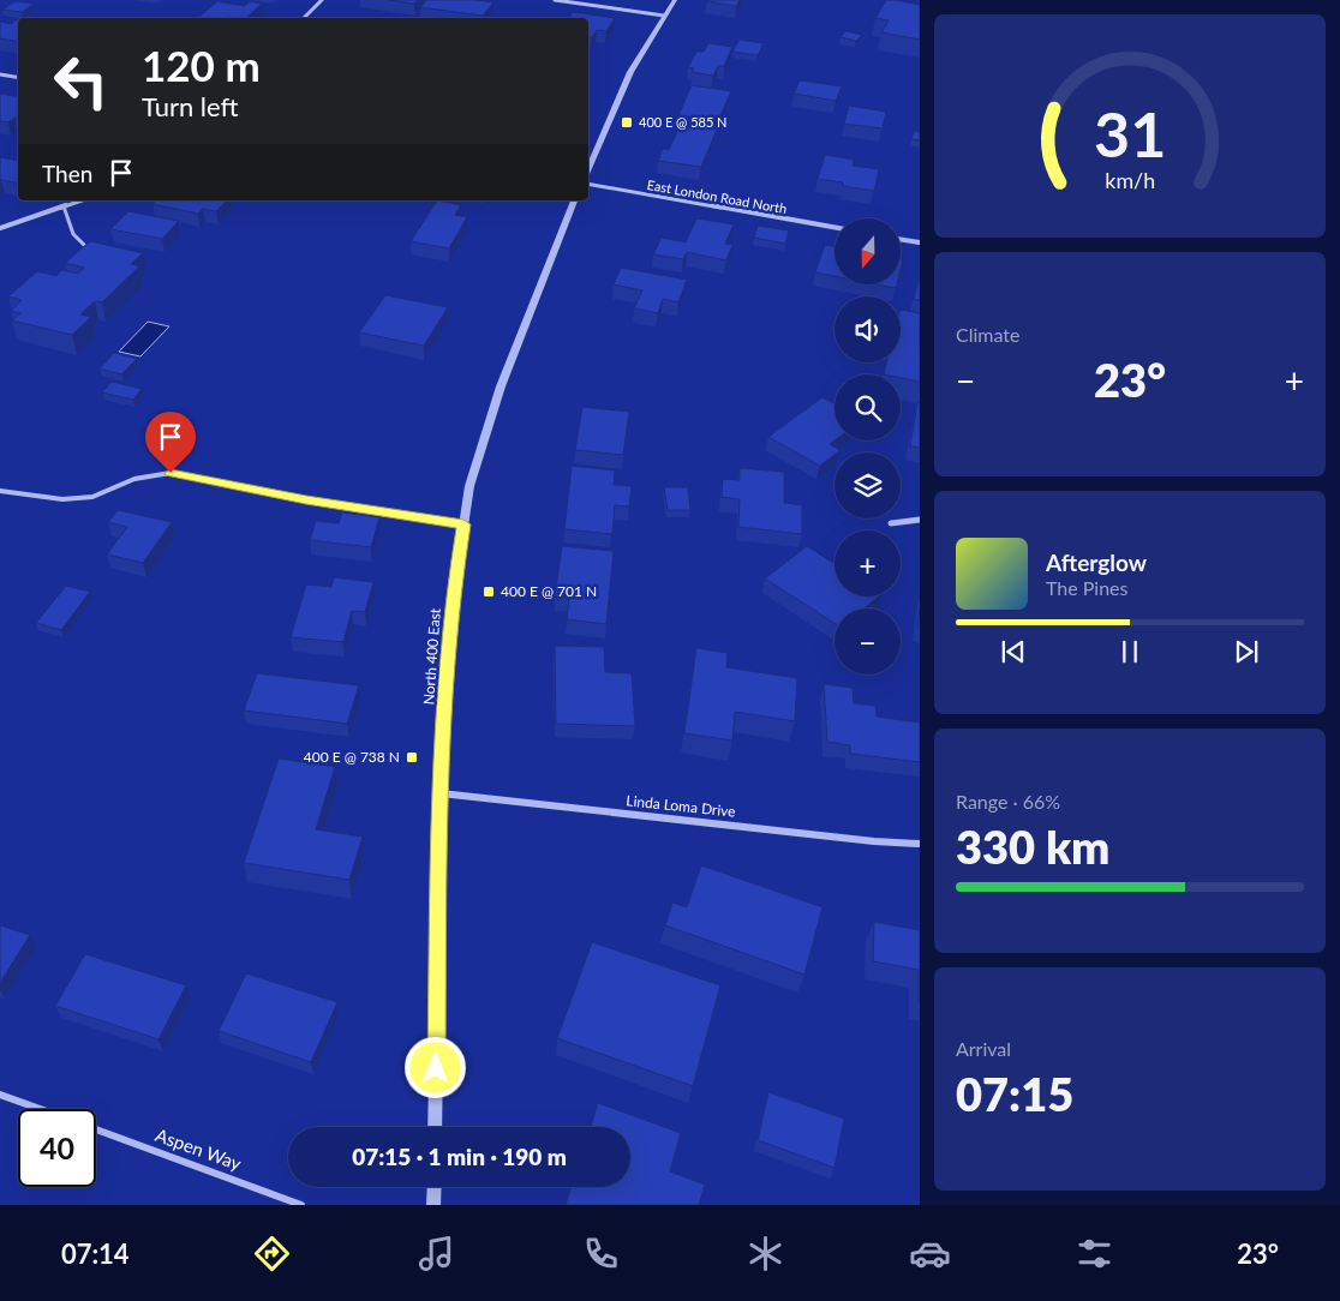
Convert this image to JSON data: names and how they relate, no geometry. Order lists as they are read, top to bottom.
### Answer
{
  "streets": {
    "street": [
      "East London Road North",
      "North 400 East",
      "Linda Loma Drive",
      "Aspen Way"
    ]
  },
  "crossings": [
    ["North 400 East", "Linda Loma Drive"]
  ],
  "places": {
    "transit": ["400 E @ 585 N", "400 E @ 701 N", "400 E @ 738 N"]
  },
  "north": "bottom",
  "page": {
    "turn": ["120 m", "Turn left"],
    "then": "Then",
    "map_buttons": ["+", "−"],
    "tile": [
      "Climate",
      ["Range · 66%", "330 km"],
      ["Arrival", "07:15"]
    ],
    "heat": ["−", "23°", "+"],
    "song": ["Afterglow", "The Pines"],
    "limit": "40",
    "trip": "07:15 · 1 min · 190 m",
    "tabs": ["07:14", "23°"],
    "gauge": ["31", "km/h"]
  }
}
